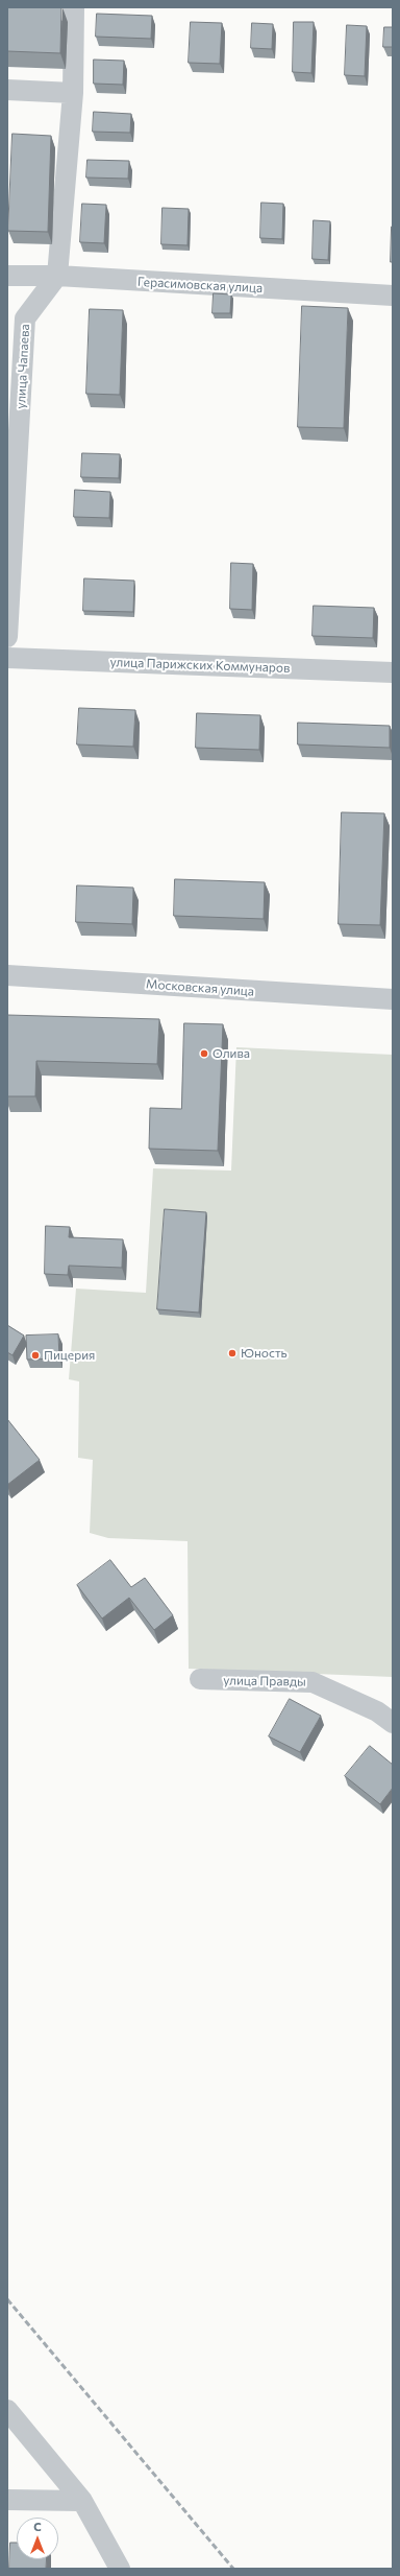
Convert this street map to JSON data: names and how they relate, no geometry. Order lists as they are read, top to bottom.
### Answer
{
  "streets": {
    "street": [
      "Герасимовская улица",
      "улица Чапаева",
      "улица Парижских Коммунаров",
      "Московская улица",
      "улица Правды"
    ]
  },
  "crossings": [
    ["Герасимовская улица", "улица Чапаева"]
  ],
  "places": ["Олива", "Юность", "Пицерия"],
  "north": "top"
}
